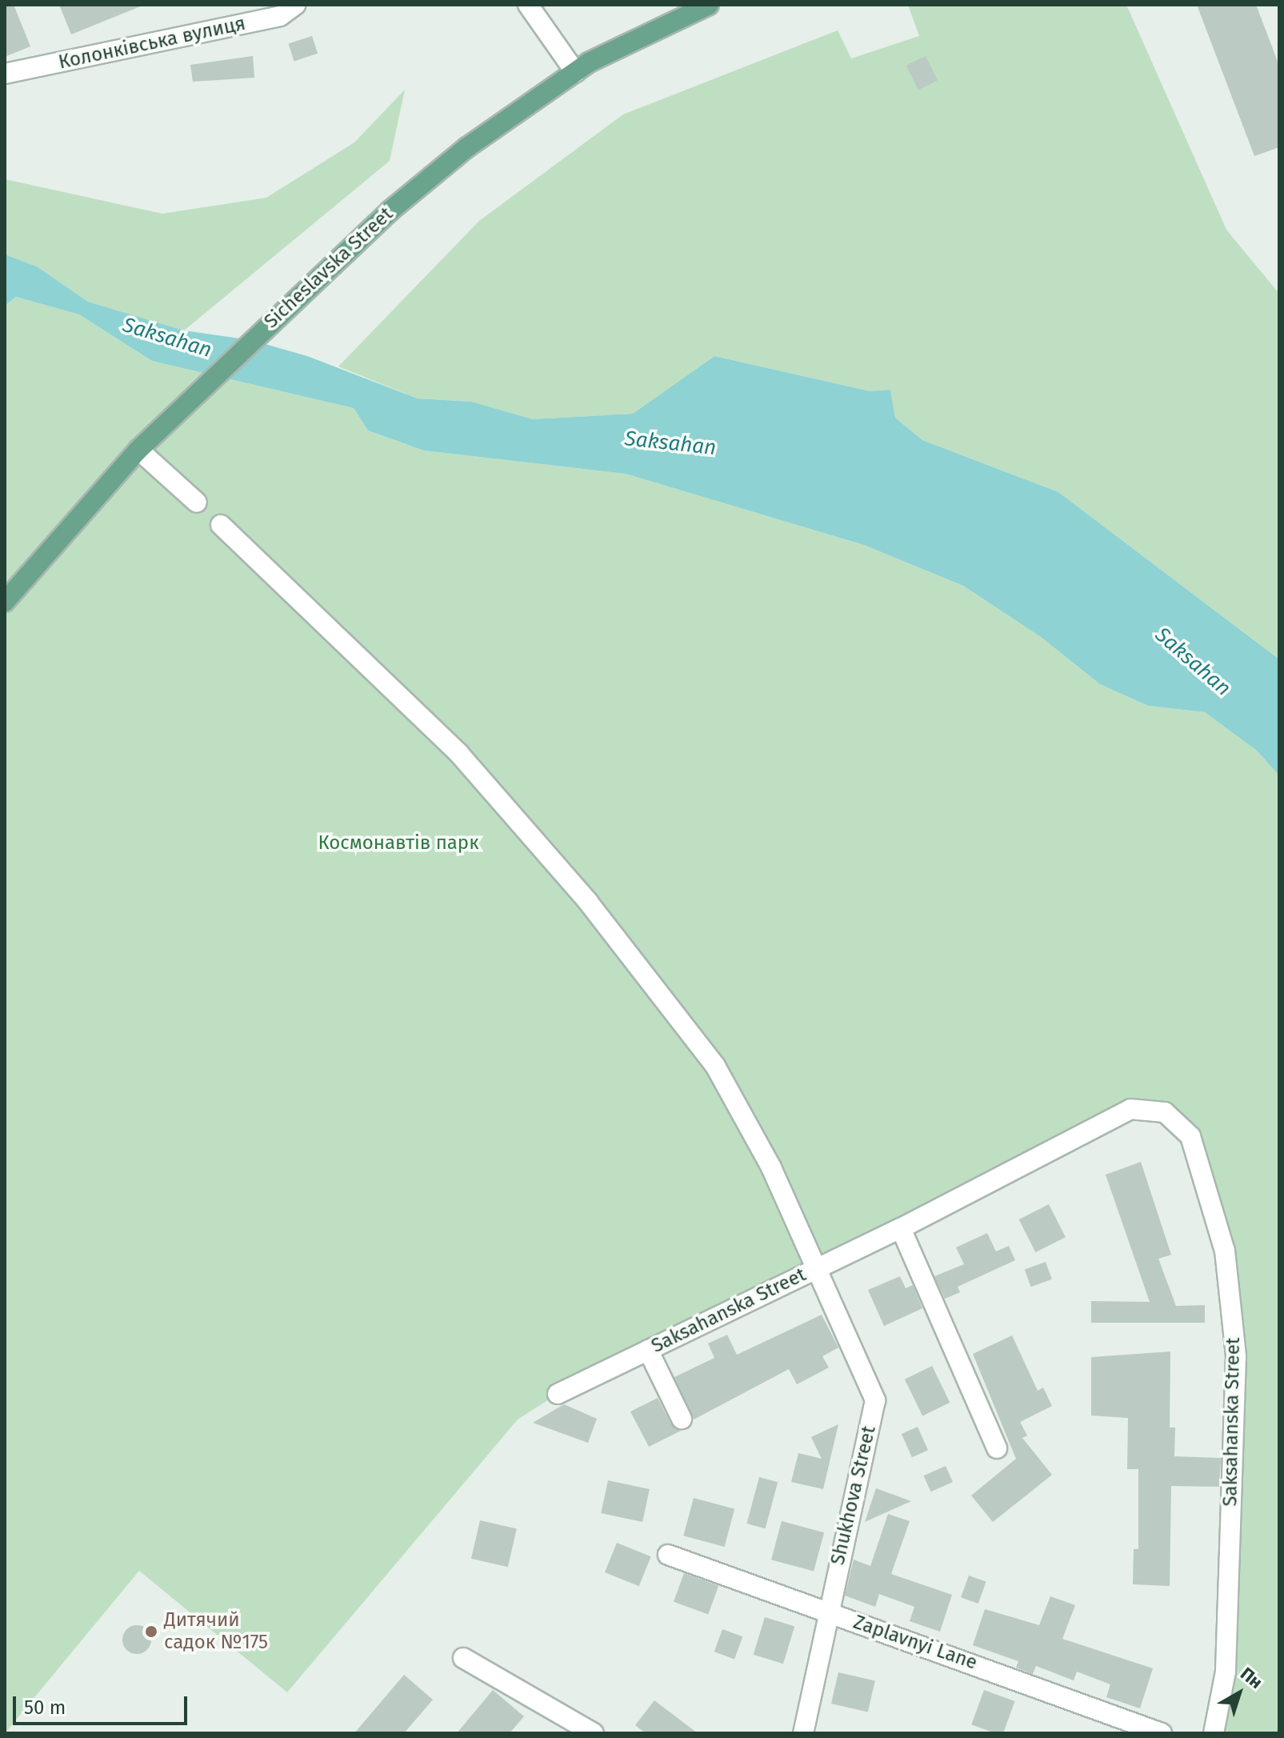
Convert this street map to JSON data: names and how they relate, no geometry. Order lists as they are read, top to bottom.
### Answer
{
  "streets": {
    "main road": ["Sicheslavska Street"],
    "street": [
      "Колонківська вулиця",
      "Saksahanska Street",
      "Shukhova Street",
      "Zaplavnyi Lane"
    ]
  },
  "crossings": [
    ["Saksahanska Street", "Shukhova Street"],
    ["Shukhova Street", "Zaplavnyi Lane"]
  ],
  "water": ["Saksahan"],
  "parks": ["Космонавтів парк"],
  "places": ["Дитячий садок №175"],
  "scale_bar": "50 m",
  "north": "top right"
}
